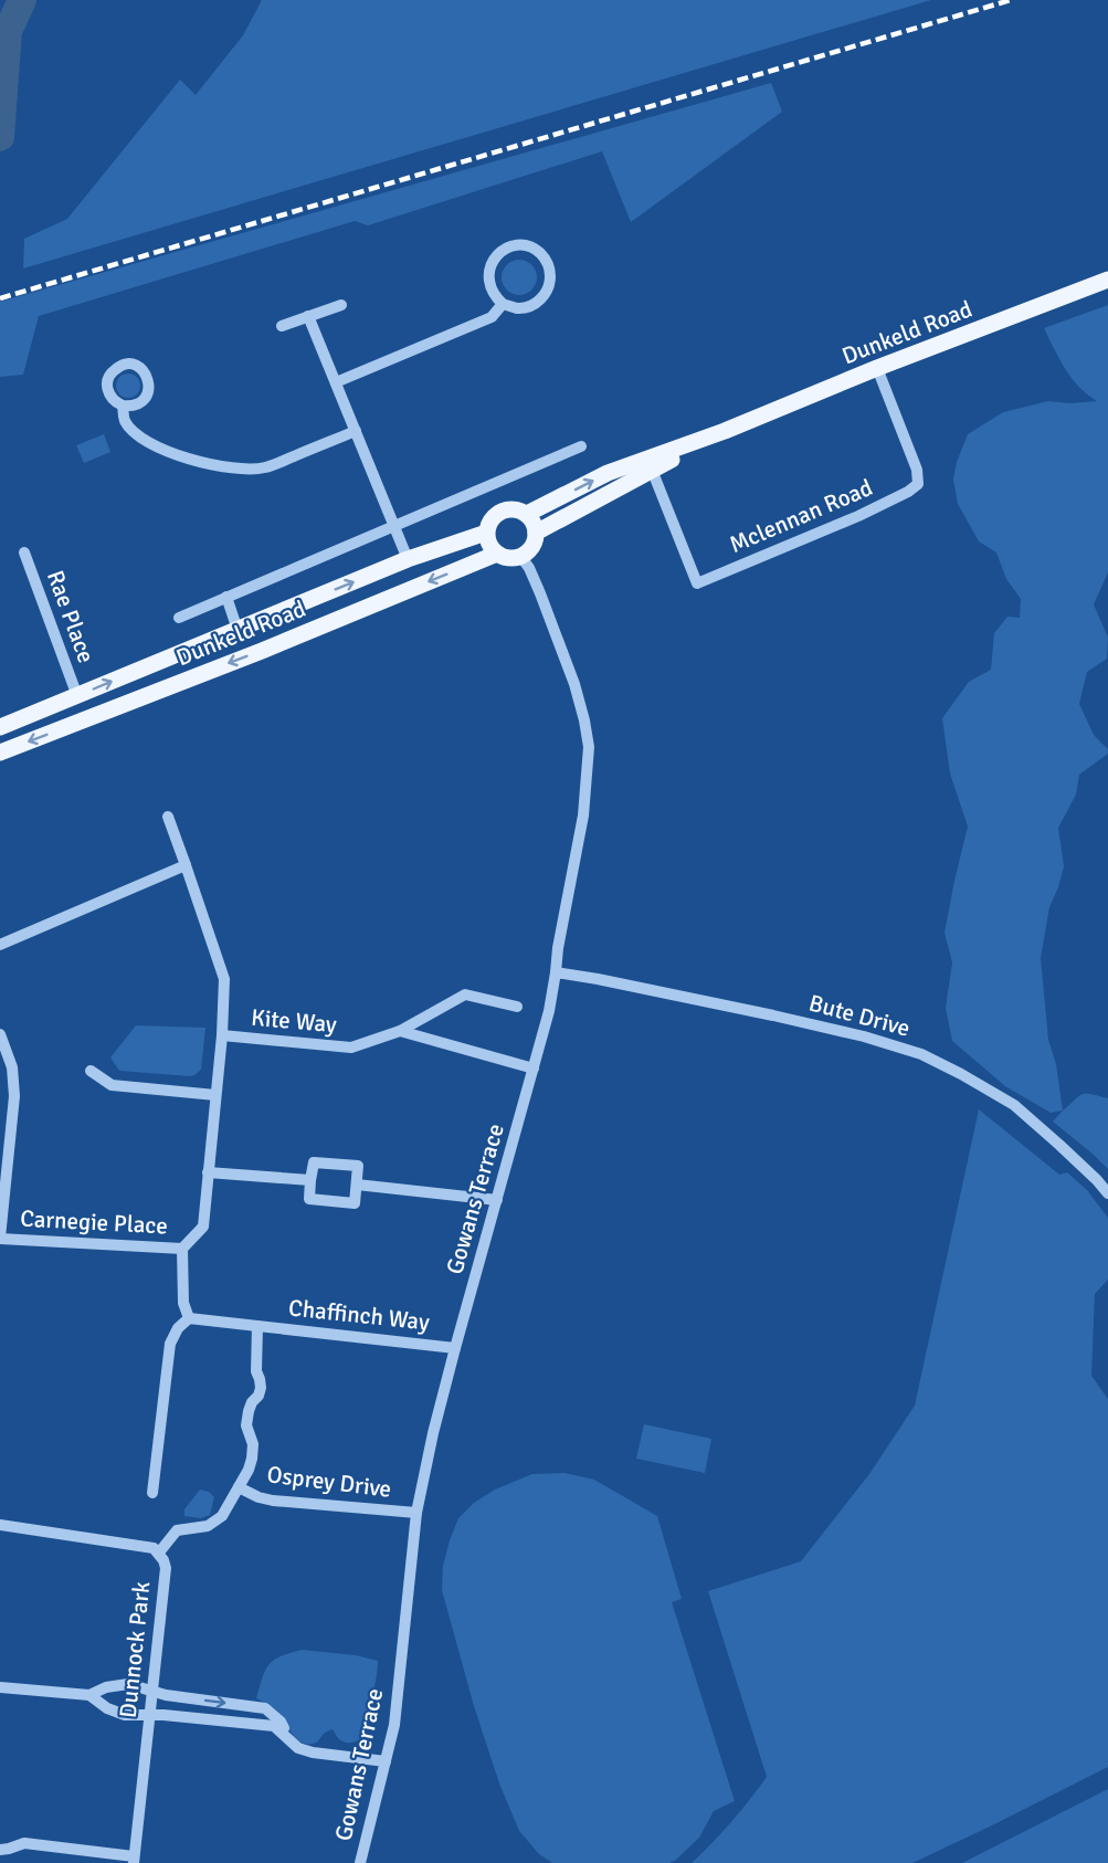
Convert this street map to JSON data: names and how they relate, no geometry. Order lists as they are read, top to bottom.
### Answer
{
  "streets": {
    "main road": ["Dunkeld Road"],
    "street": [
      "Mclennan Road",
      "Rae Place",
      "Bute Drive",
      "Kite Way",
      "Gowans Terrace",
      "Carnegie Place",
      "Chaffinch Way",
      "Osprey Drive",
      "Dunnock Park"
    ]
  },
  "crossings": [
    ["Dunkeld Road", "Mclennan Road"],
    ["Dunkeld Road", "Rae Place"],
    ["Dunkeld Road", "Gowans Terrace"],
    ["Bute Drive", "Gowans Terrace"],
    ["Kite Way", "Carnegie Place"],
    ["Gowans Terrace", "Chaffinch Way"],
    ["Gowans Terrace", "Osprey Drive"],
    ["Chaffinch Way", "Dunnock Park"],
    ["Osprey Drive", "Dunnock Park"]
  ]
}
